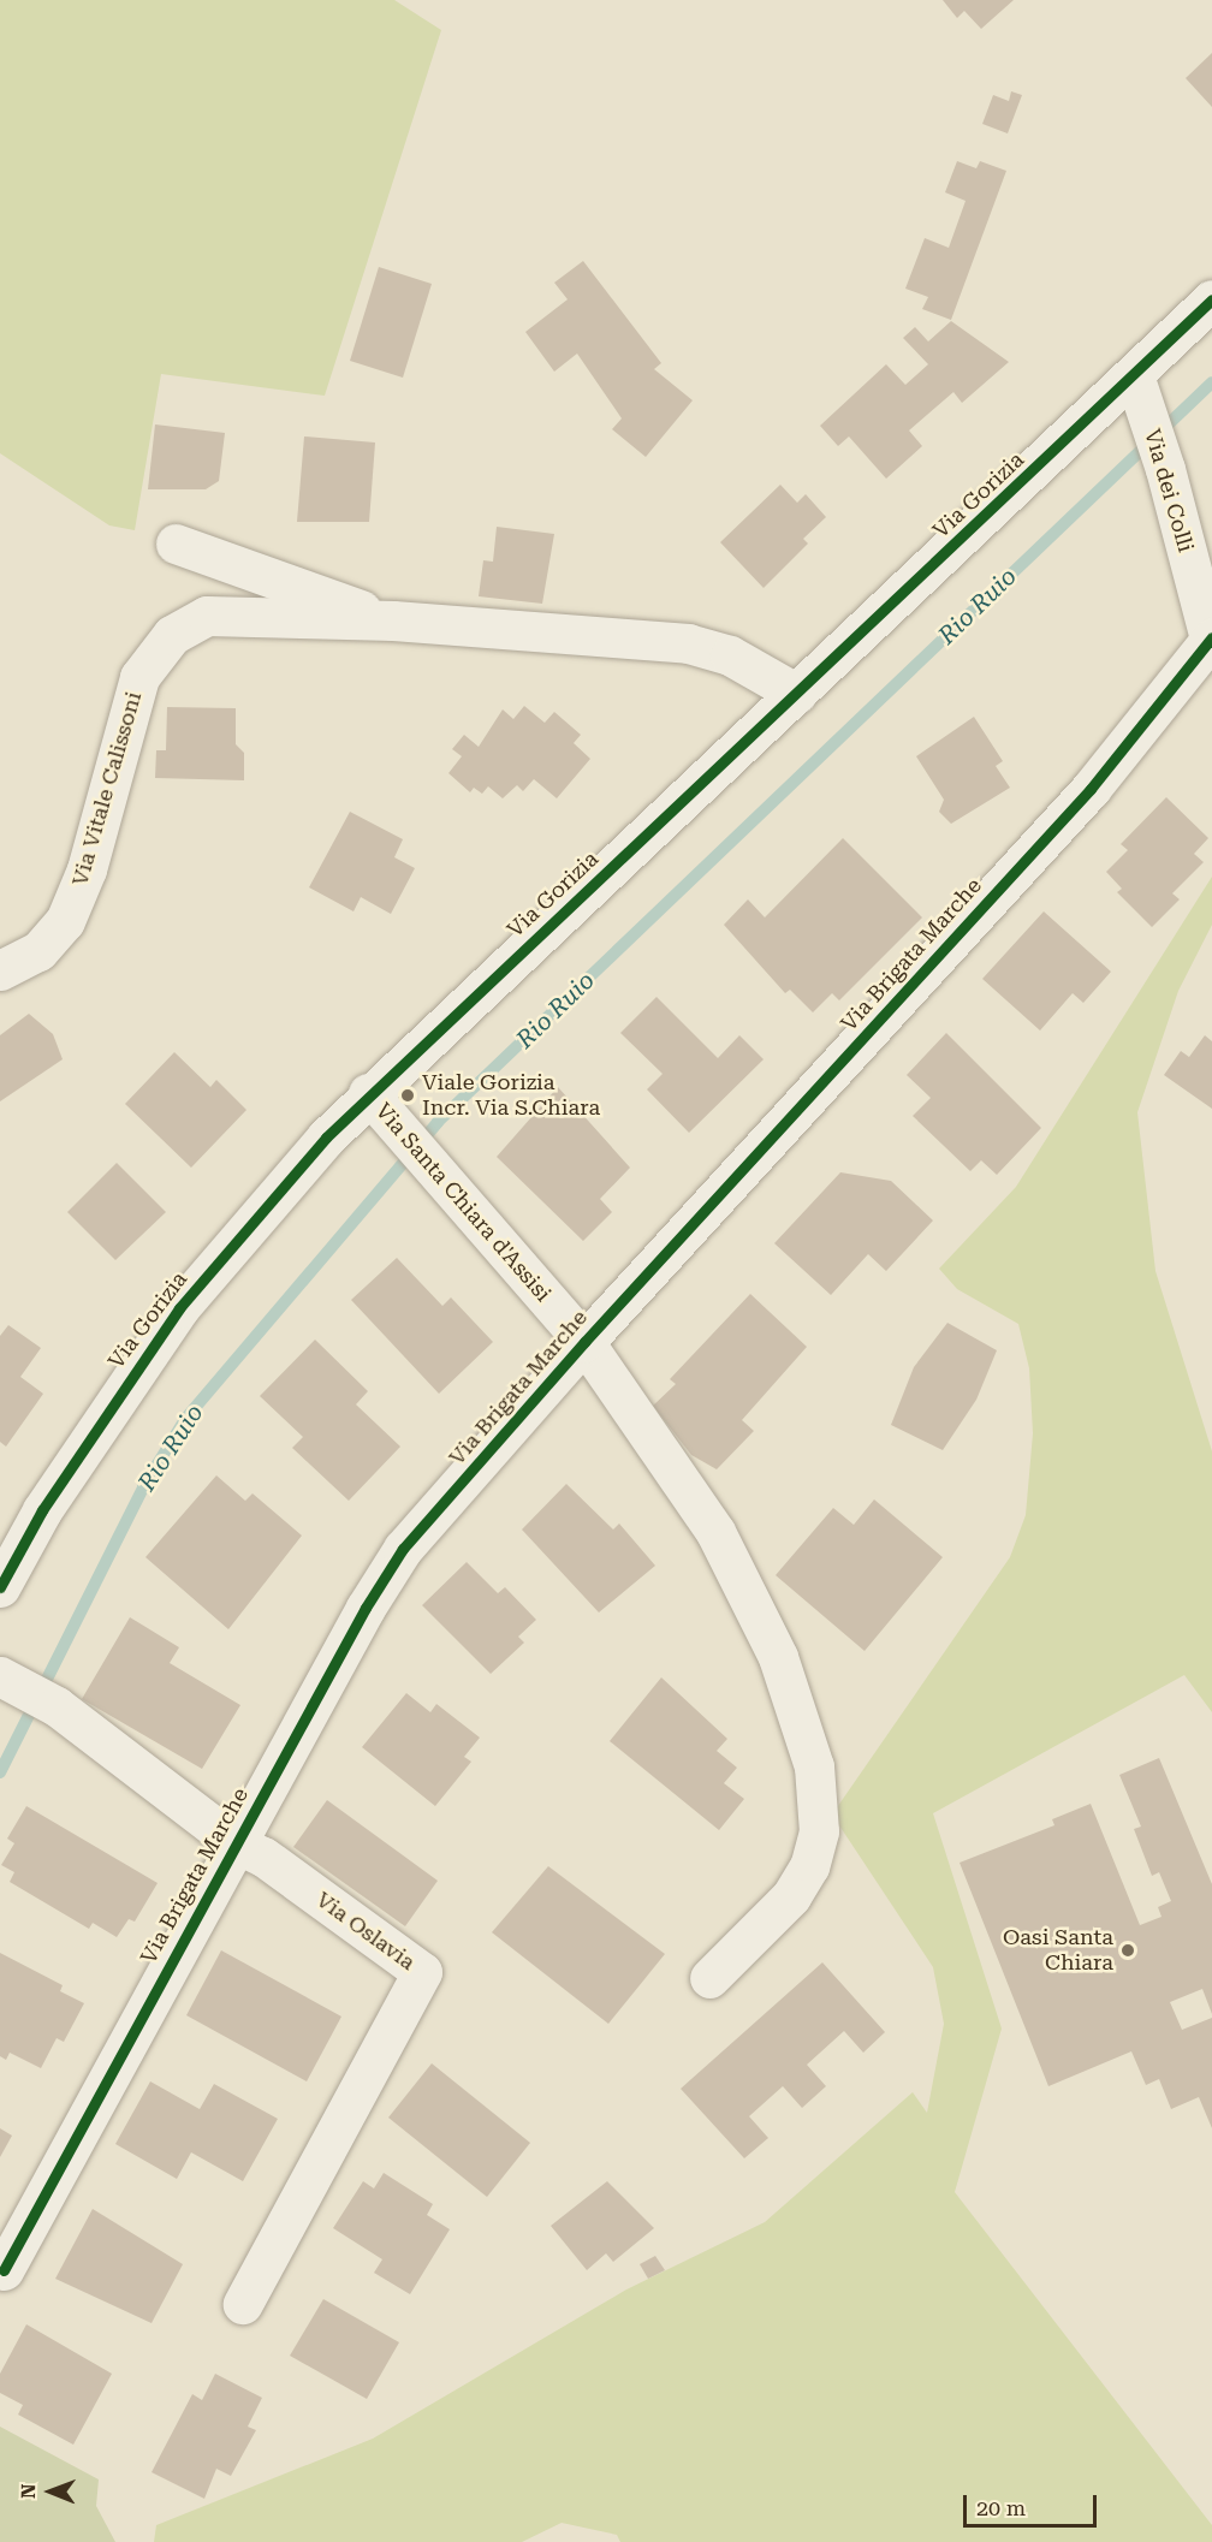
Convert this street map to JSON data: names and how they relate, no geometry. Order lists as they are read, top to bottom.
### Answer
{
  "streets": {
    "street": [
      "Via dei Colli",
      "Via Gorizia",
      "Via Vitale Calissoni",
      "Via Brigata Marche",
      "Via Santa Chiara d'Assisi",
      "Via Oslavia"
    ]
  },
  "crossings": [
    ["Via dei Colli", "Via Gorizia"],
    ["Via dei Colli", "Via Brigata Marche"],
    ["Via Gorizia", "Via Vitale Calissoni"],
    ["Via Gorizia", "Via Santa Chiara d'Assisi"],
    ["Via Brigata Marche", "Via Santa Chiara d'Assisi"],
    ["Via Brigata Marche", "Via Oslavia"]
  ],
  "water": ["Rio Ruio"],
  "places": ["Viale Gorizia Incr. Via S.Chiara", "Oasi Santa Chiara"],
  "scale_bar": "20 m",
  "north": "left"
}
